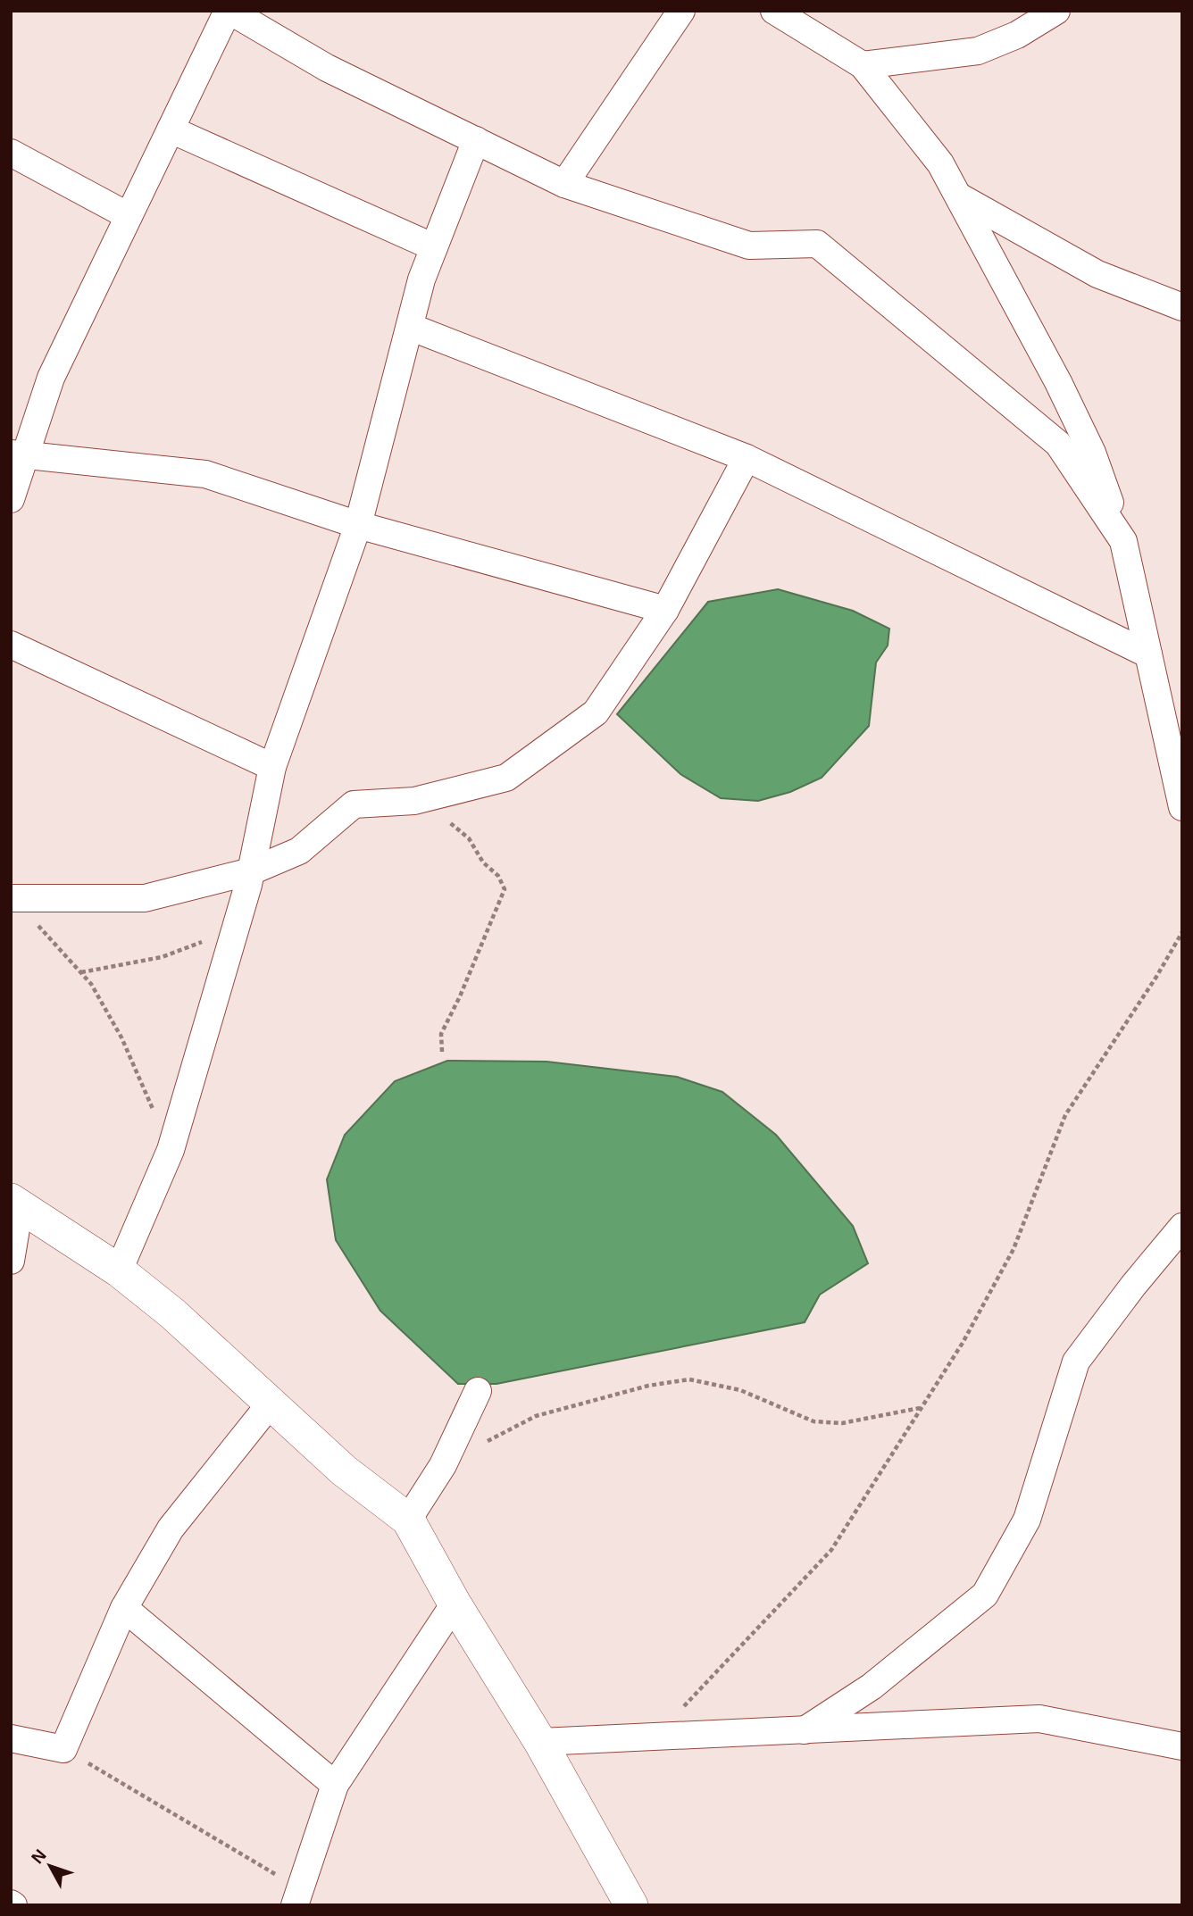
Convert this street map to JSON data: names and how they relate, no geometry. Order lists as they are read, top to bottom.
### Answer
{
  "north": "top left"
}
